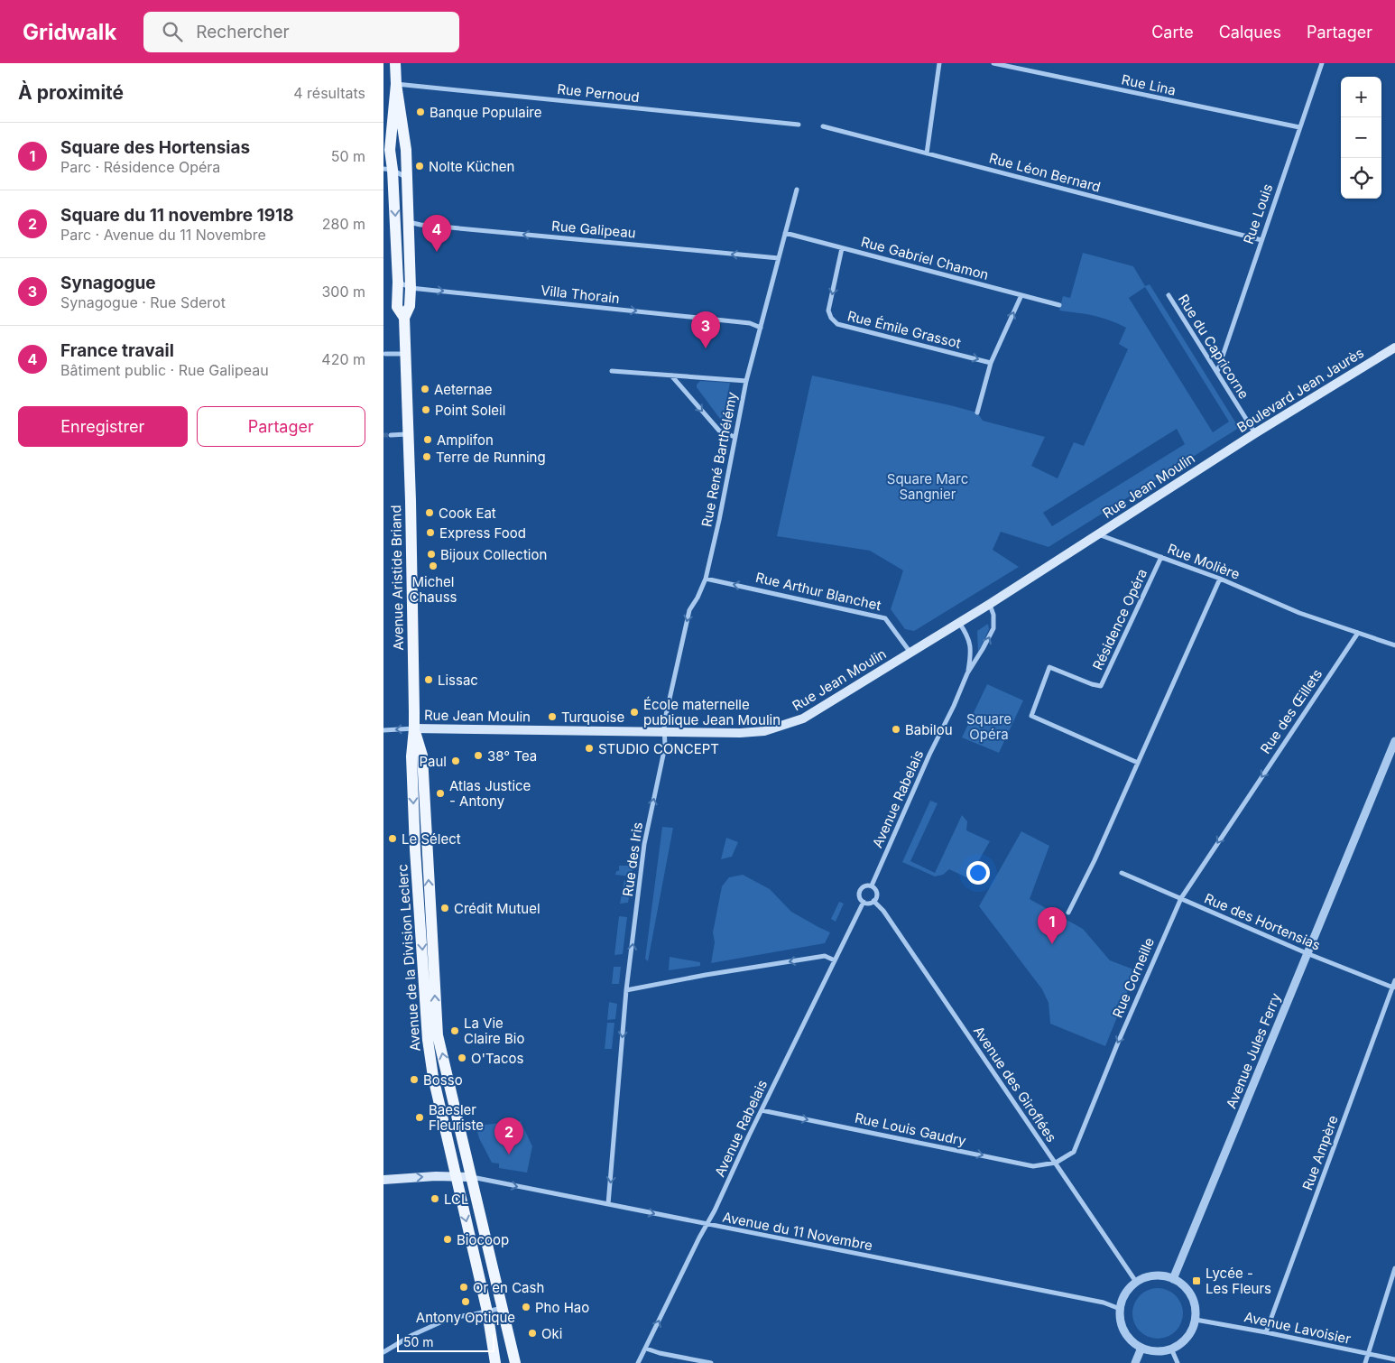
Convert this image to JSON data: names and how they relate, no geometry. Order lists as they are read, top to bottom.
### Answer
{
  "streets": {
    "main road": [
      "Boulevard Jean Jaurès",
      "Rue Jean Moulin",
      "Avenue Aristide Briand",
      "Avenue de la Division Leclerc"
    ],
    "street": [
      "Rue Lina",
      "Rue Pernoud",
      "Rue Léon Bernard",
      "Rue Louis",
      "Rue Galipeau",
      "Rue Gabriel Chamon",
      "Villa Thorain",
      "Rue Émile Grassot",
      "Rue du Capricorne",
      "Rue René Barthélémy",
      "Rue Molière",
      "Rue Arthur Blanchet",
      "Résidence Opéra",
      "Rue des Œillets",
      "Avenue Rabelais",
      "Rue des Iris",
      "Rue des Hortensias",
      "Rue Corneille",
      "Avenue Jules Ferry",
      "Avenue des Giroflées",
      "Rue Louis Gaudry",
      "Rue Ampère",
      "Avenue du 11 Novembre",
      "Avenue Lavoisier"
    ]
  },
  "crossings": [
    ["Rue Lina", "Rue Louis"],
    ["Rue Pernoud", "Avenue Aristide Briand"],
    ["Rue Léon Bernard", "Rue Louis"],
    ["Rue Louis", "Rue du Capricorne"],
    ["Rue Galipeau", "Rue René Barthélémy"],
    ["Rue Galipeau", "Avenue Aristide Briand"],
    ["Rue Gabriel Chamon", "Rue Émile Grassot"],
    ["Rue Gabriel Chamon", "Rue René Barthélémy"],
    ["Villa Thorain", "Rue René Barthélémy"],
    ["Villa Thorain", "Avenue Aristide Briand"],
    ["Rue du Capricorne", "Boulevard Jean Jaurès"],
    ["Boulevard Jean Jaurès", "Rue Jean Moulin"],
    ["Rue René Barthélémy", "Rue Jean Moulin"],
    ["Rue René Barthélémy", "Rue Arthur Blanchet"],
    ["Rue René Barthélémy", "Rue des Iris"],
    ["Rue Jean Moulin", "Rue Molière"],
    ["Rue Jean Moulin", "Avenue Aristide Briand"],
    ["Rue Jean Moulin", "Rue Arthur Blanchet"],
    ["Rue Jean Moulin", "Avenue Rabelais"],
    ["Rue Jean Moulin", "Rue des Iris"],
    ["Rue Jean Moulin", "Avenue de la Division Leclerc"],
    ["Rue Molière", "Résidence Opéra"],
    ["Rue Molière", "Rue des Œillets"],
    ["Avenue Aristide Briand", "Avenue de la Division Leclerc"],
    ["Rue des Œillets", "Rue Corneille"],
    ["Avenue Rabelais", "Avenue des Giroflées"],
    ["Avenue Rabelais", "Rue Louis Gaudry"],
    ["Avenue Rabelais", "Avenue du 11 Novembre"],
    ["Rue des Iris", "Avenue du 11 Novembre"],
    ["Rue des Hortensias", "Rue Corneille"],
    ["Rue des Hortensias", "Avenue Jules Ferry"],
    ["Rue des Hortensias", "Rue Ampère"],
    ["Avenue de la Division Leclerc", "Avenue du 11 Novembre"],
    ["Rue Corneille", "Avenue des Giroflées"],
    ["Rue Corneille", "Rue Louis Gaudry"],
    ["Avenue Jules Ferry", "Avenue des Giroflées"],
    ["Avenue Jules Ferry", "Avenue du 11 Novembre"],
    ["Avenue Jules Ferry", "Avenue Lavoisier"],
    ["Avenue des Giroflées", "Rue Louis Gaudry"],
    ["Avenue des Giroflées", "Avenue du 11 Novembre"],
    ["Avenue des Giroflées", "Avenue Lavoisier"],
    ["Rue Ampère", "Avenue Lavoisier"],
    ["Avenue du 11 Novembre", "Avenue Lavoisier"]
  ],
  "one_way": [
    "Rue Galipeau",
    "Villa Thorain",
    "Rue Arthur Blanchet",
    "Rue des Œillets",
    "Rue Corneille",
    "Rue Louis Gaudry",
    "Avenue du 11 Novembre"
  ],
  "parks": ["Square Marc Sangnier", "Square Opéra"],
  "places": {
    "other": [
      "Banque Populaire",
      "Nolte Küchen",
      "Aeternae",
      "Point Soleil",
      "Amplifon",
      "Terre de Running",
      "Cook Eat",
      "Express Food",
      "Bijoux Collection",
      "Michel Chauss",
      "Lissac",
      "École maternelle publique Jean Moulin",
      "Turquoise",
      "Babilou",
      "STUDIO CONCEPT",
      "38° Tea",
      "Paul",
      "Atlas Justice - Antony",
      "Le Sélect",
      "Crédit Mutuel",
      "La Vie Claire Bio",
      "O'Tacos",
      "Bosso",
      "Baesler Fleuriste",
      "LCL",
      "Biocoop",
      "Or en Cash",
      "Antony Optique",
      "Pho Hao",
      "Oki"
    ],
    "transit": ["Lycée - Les Fleurs"]
  },
  "scale_bar": "50 m",
  "page": {
    "header": "Gridwalk",
    "search": "Rechercher",
    "nav": ["Carte", "Calques", "Partager"],
    "heading": ["À proximité", "4 résultats"],
    "map_buttons": ["+", "−"],
    "list": [
      {
        "mark": "1",
        "name": "Square des Hortensias",
        "note": "Parc · Résidence Opéra",
        "value": "50 m"
      },
      {
        "mark": "2",
        "name": "Square du 11 novembre 1918",
        "note": "Parc · Avenue du 11 Novembre",
        "value": "280 m"
      },
      {
        "mark": "3",
        "name": "Synagogue",
        "note": "Synagogue · Rue Sderot",
        "value": "300 m"
      },
      {
        "mark": "4",
        "name": "France travail",
        "note": "Bâtiment public · Rue Galipeau",
        "value": "420 m"
      }
    ],
    "pins": [
      "4",
      "3",
      "1",
      "2"
    ],
    "buttons": ["Enregistrer", "Partager"],
    "scale": "50 m"
  }
}
